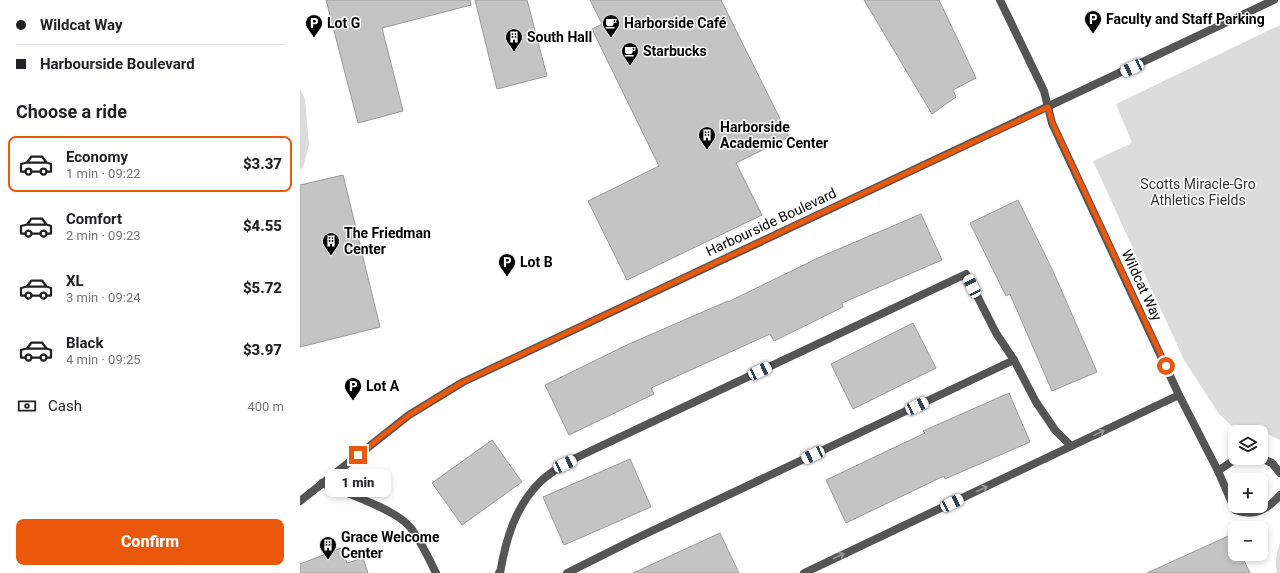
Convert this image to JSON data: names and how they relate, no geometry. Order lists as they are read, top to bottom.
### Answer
{
  "streets": {
    "street": ["Harbourside Boulevard", "Wildcat Way"]
  },
  "crossings": [
    ["Harbourside Boulevard", "Wildcat Way"]
  ],
  "parks": ["Scotts Miracle-Gro Athletics Fields"],
  "places": {
    "parking": [
      "Faculty and Staff Parking",
      "Lot G",
      "Lot B",
      "Lot A"
    ],
    "cafe": ["Harborside Café", "Starbucks"],
    "building": [
      "South Hall",
      "Harborside Academic Center",
      "The Friedman Center",
      "Grace Welcome Center"
    ]
  },
  "page": {
    "banner": ["Wildcat Way", "Harbourside Boulevard"],
    "heading": "Choose a ride",
    "list": [
      {
        "name": "Economy",
        "note": "1 min · 09:22",
        "value": "$3.37"
      },
      {
        "name": "Comfort",
        "note": "2 min · 09:23",
        "value": "$4.55"
      },
      {
        "name": "XL",
        "note": "3 min · 09:24",
        "value": "$5.72"
      },
      {
        "name": "Black",
        "note": "4 min · 09:25",
        "value": "$3.97"
      }
    ],
    "pay": ["Cash", "400 m"],
    "map_buttons": ["+", "−"],
    "bubble": "1 min",
    "buttons": "Confirm"
  }
}
